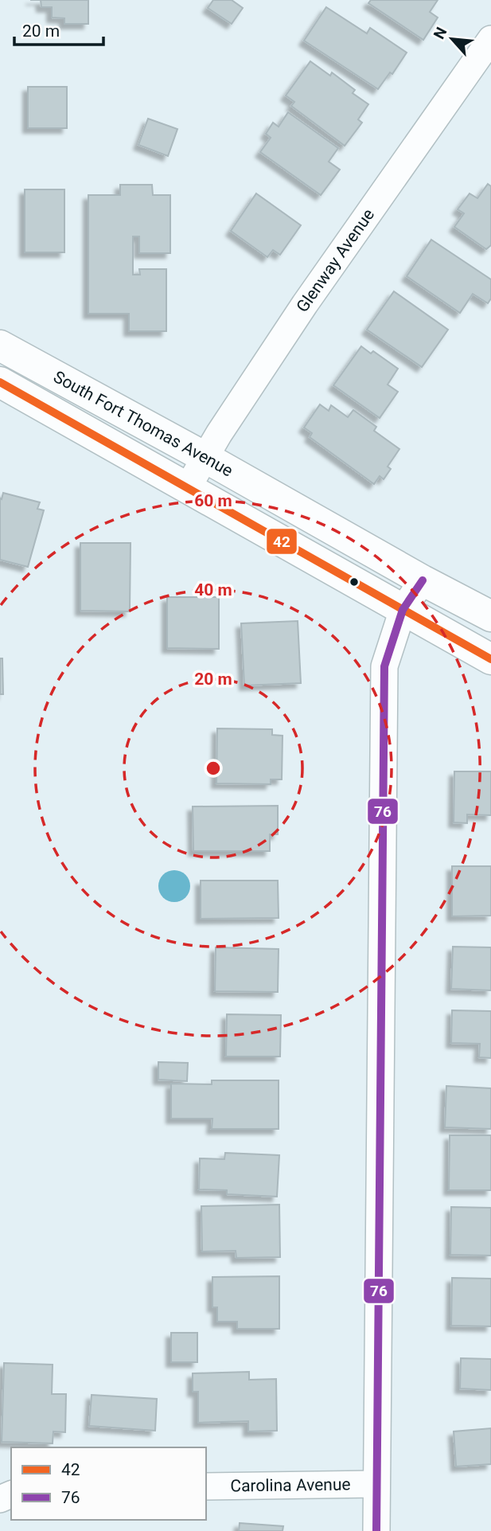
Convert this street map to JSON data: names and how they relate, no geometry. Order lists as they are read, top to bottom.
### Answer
{
  "streets": {
    "main road": ["South Fort Thomas Avenue"],
    "street": ["Glenway Avenue", "Carolina Avenue"]
  },
  "crossings": [
    ["Glenway Avenue", "South Fort Thomas Avenue"]
  ],
  "lines": ["transit line 42", "transit line 76"],
  "legend": ["42", "76"],
  "scale_bar": "20 m",
  "north": "top left",
  "rings": ["60 m", "40 m", "20 m"]
}
